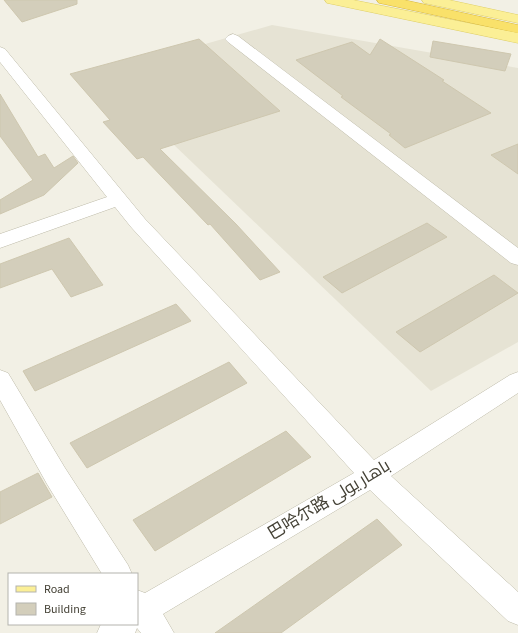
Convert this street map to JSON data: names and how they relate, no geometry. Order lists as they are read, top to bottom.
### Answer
{
  "streets": {
    "street": ["巴哈尔路 باھار يولى"]
  },
  "legend": ["Road", "Building"]
}
